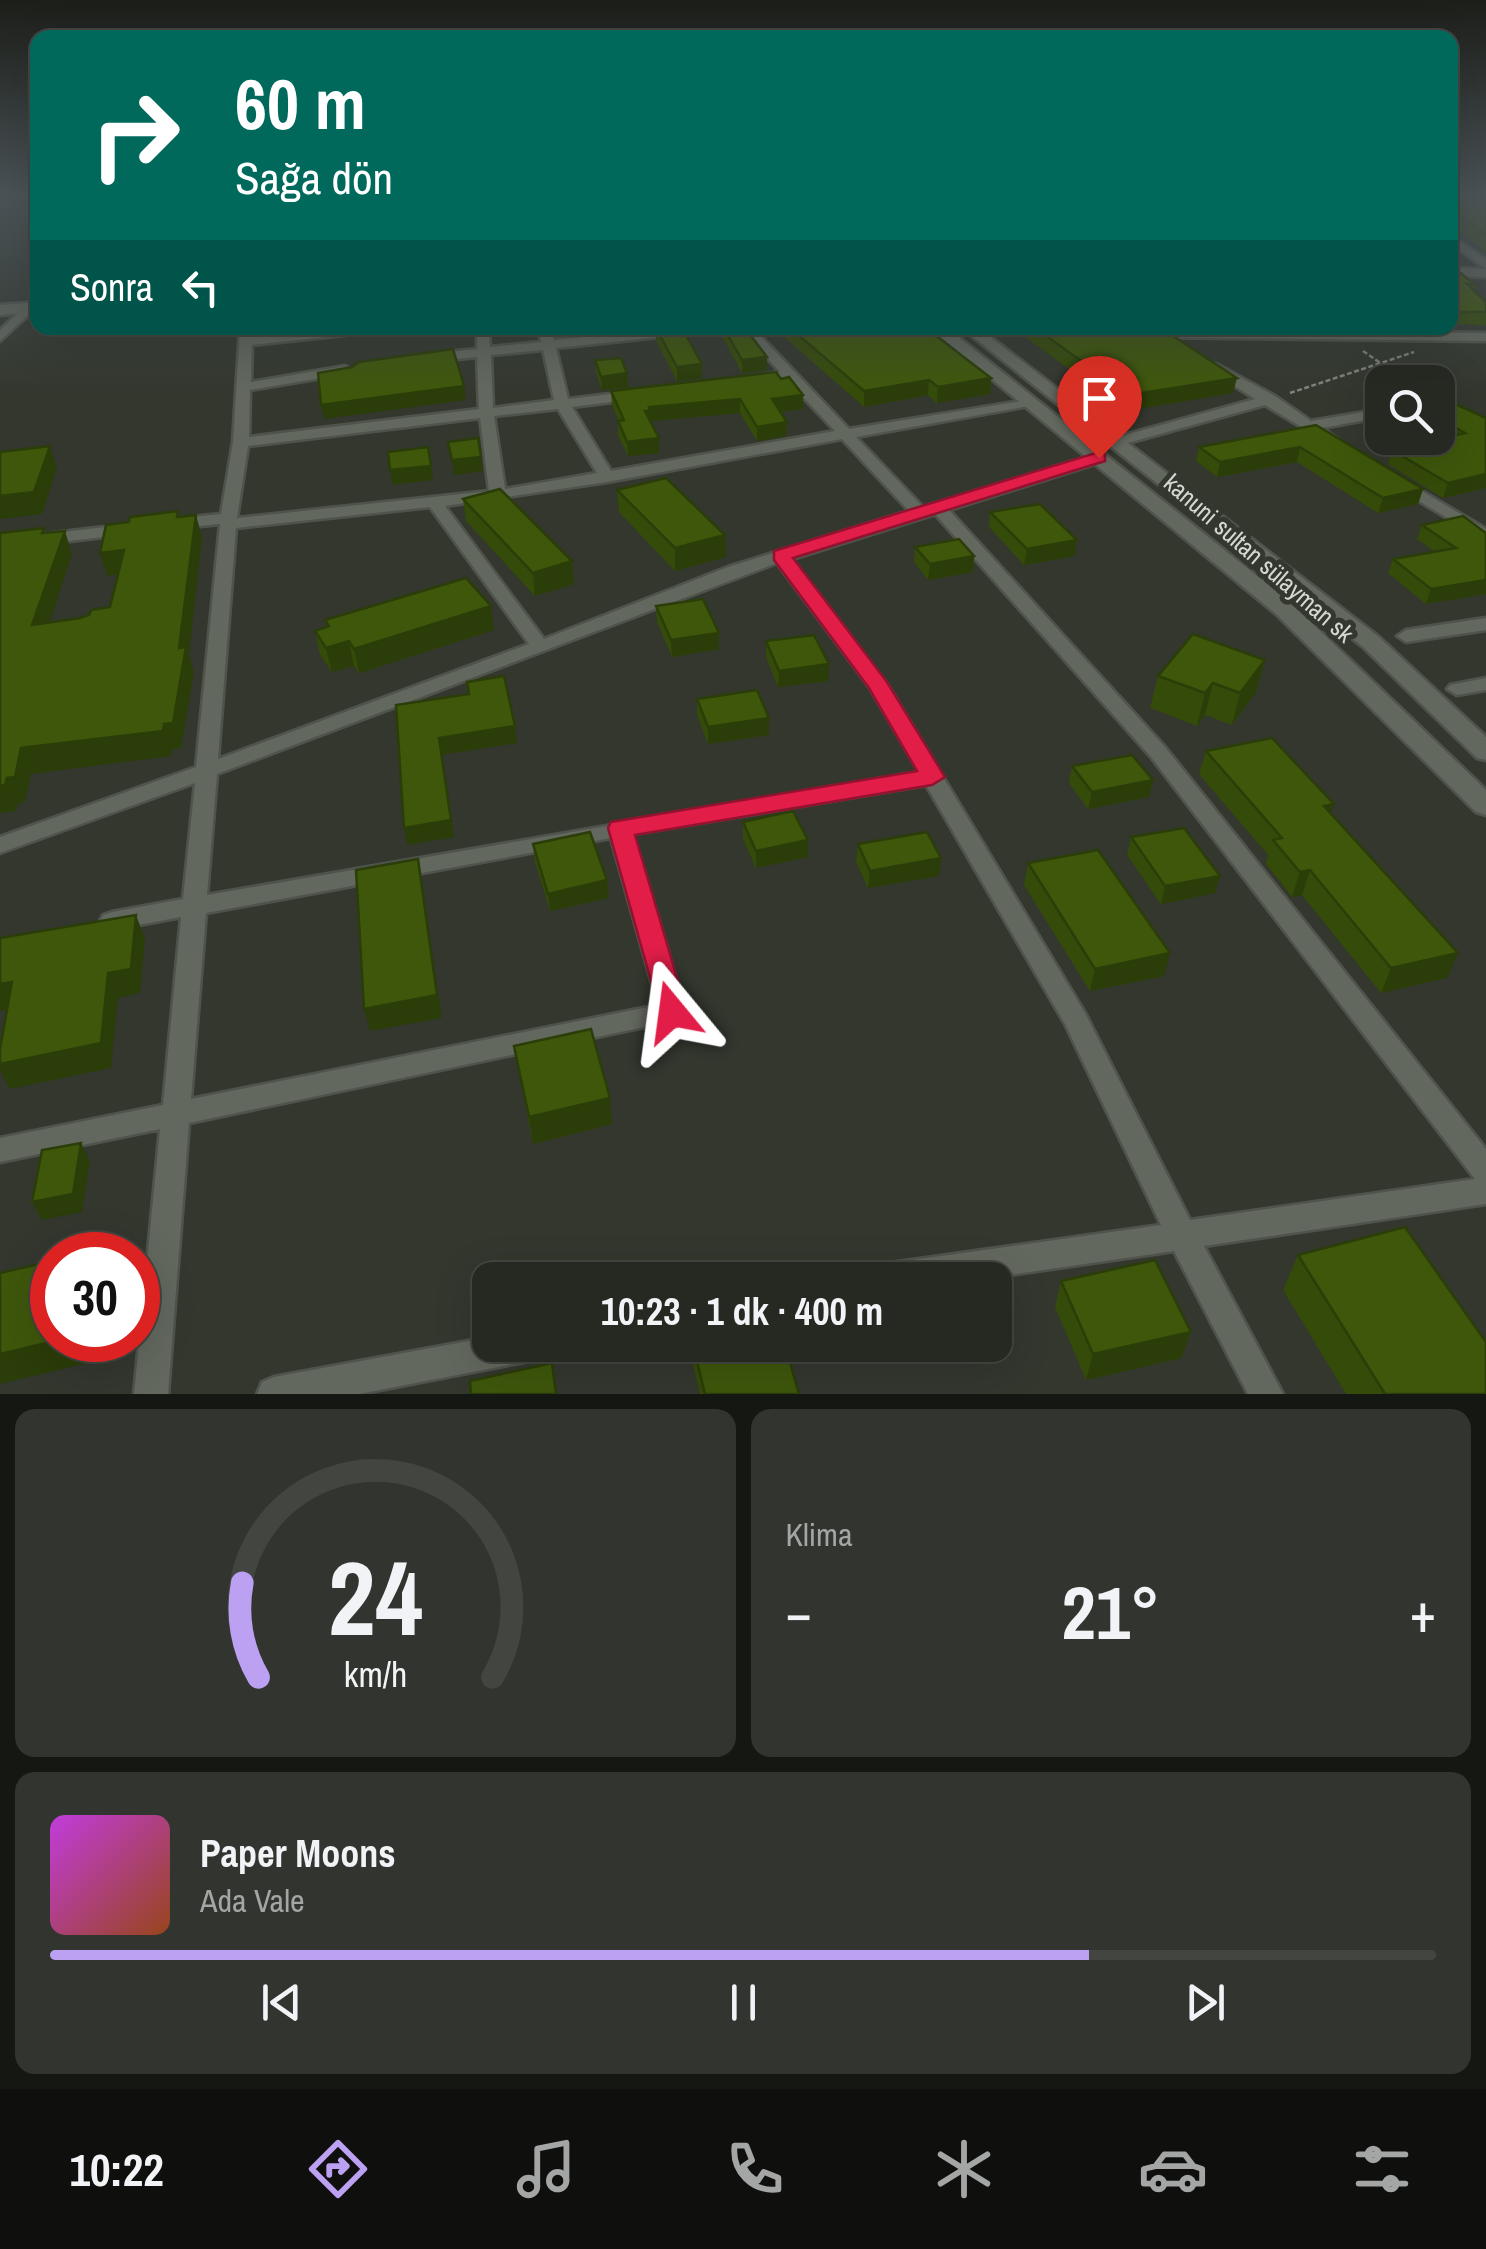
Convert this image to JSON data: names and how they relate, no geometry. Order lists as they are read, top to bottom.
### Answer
{
  "streets": {
    "main road": ["kanuni sultan sülayman sk"]
  },
  "page": {
    "turn": ["60 m", "Sağa dön"],
    "then": "Sonra",
    "limit": "30",
    "trip": "10:23 · 1 dk · 400 m",
    "tile": "Klima",
    "heat": ["−", "21°", "+"],
    "song": ["Paper Moons", "Ada Vale"],
    "tabs": "10:22",
    "gauge": ["24", "km/h"]
  }
}
